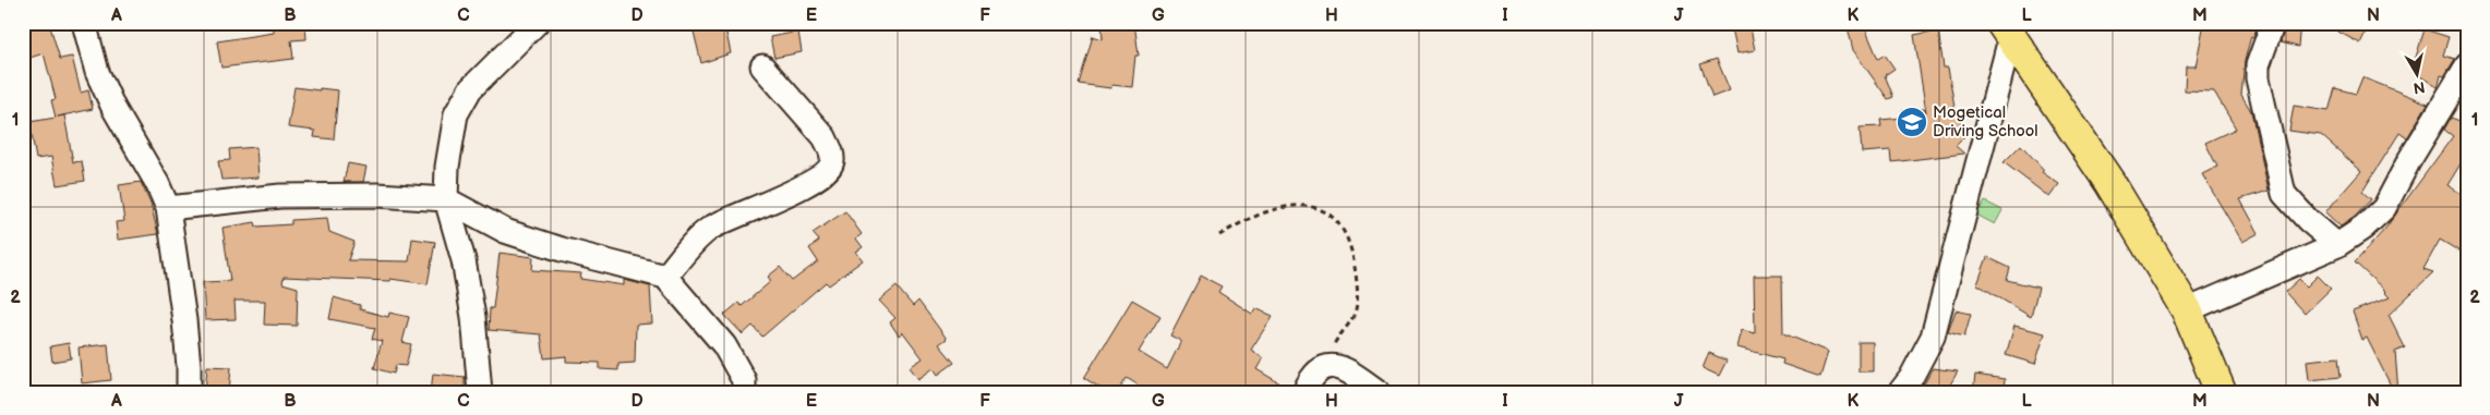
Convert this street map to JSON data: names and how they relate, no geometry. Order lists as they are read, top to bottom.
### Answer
{
  "places": {
    "school or university": ["Mogetical Driving School"]
  },
  "north": "bottom",
  "grid": {
    "columns": [
      "A",
      "B",
      "C",
      "D",
      "E",
      "F",
      "G",
      "H",
      "I",
      "J",
      "K",
      "L",
      "M",
      "N"
    ],
    "rows": ["1", "2"]
  }
}
